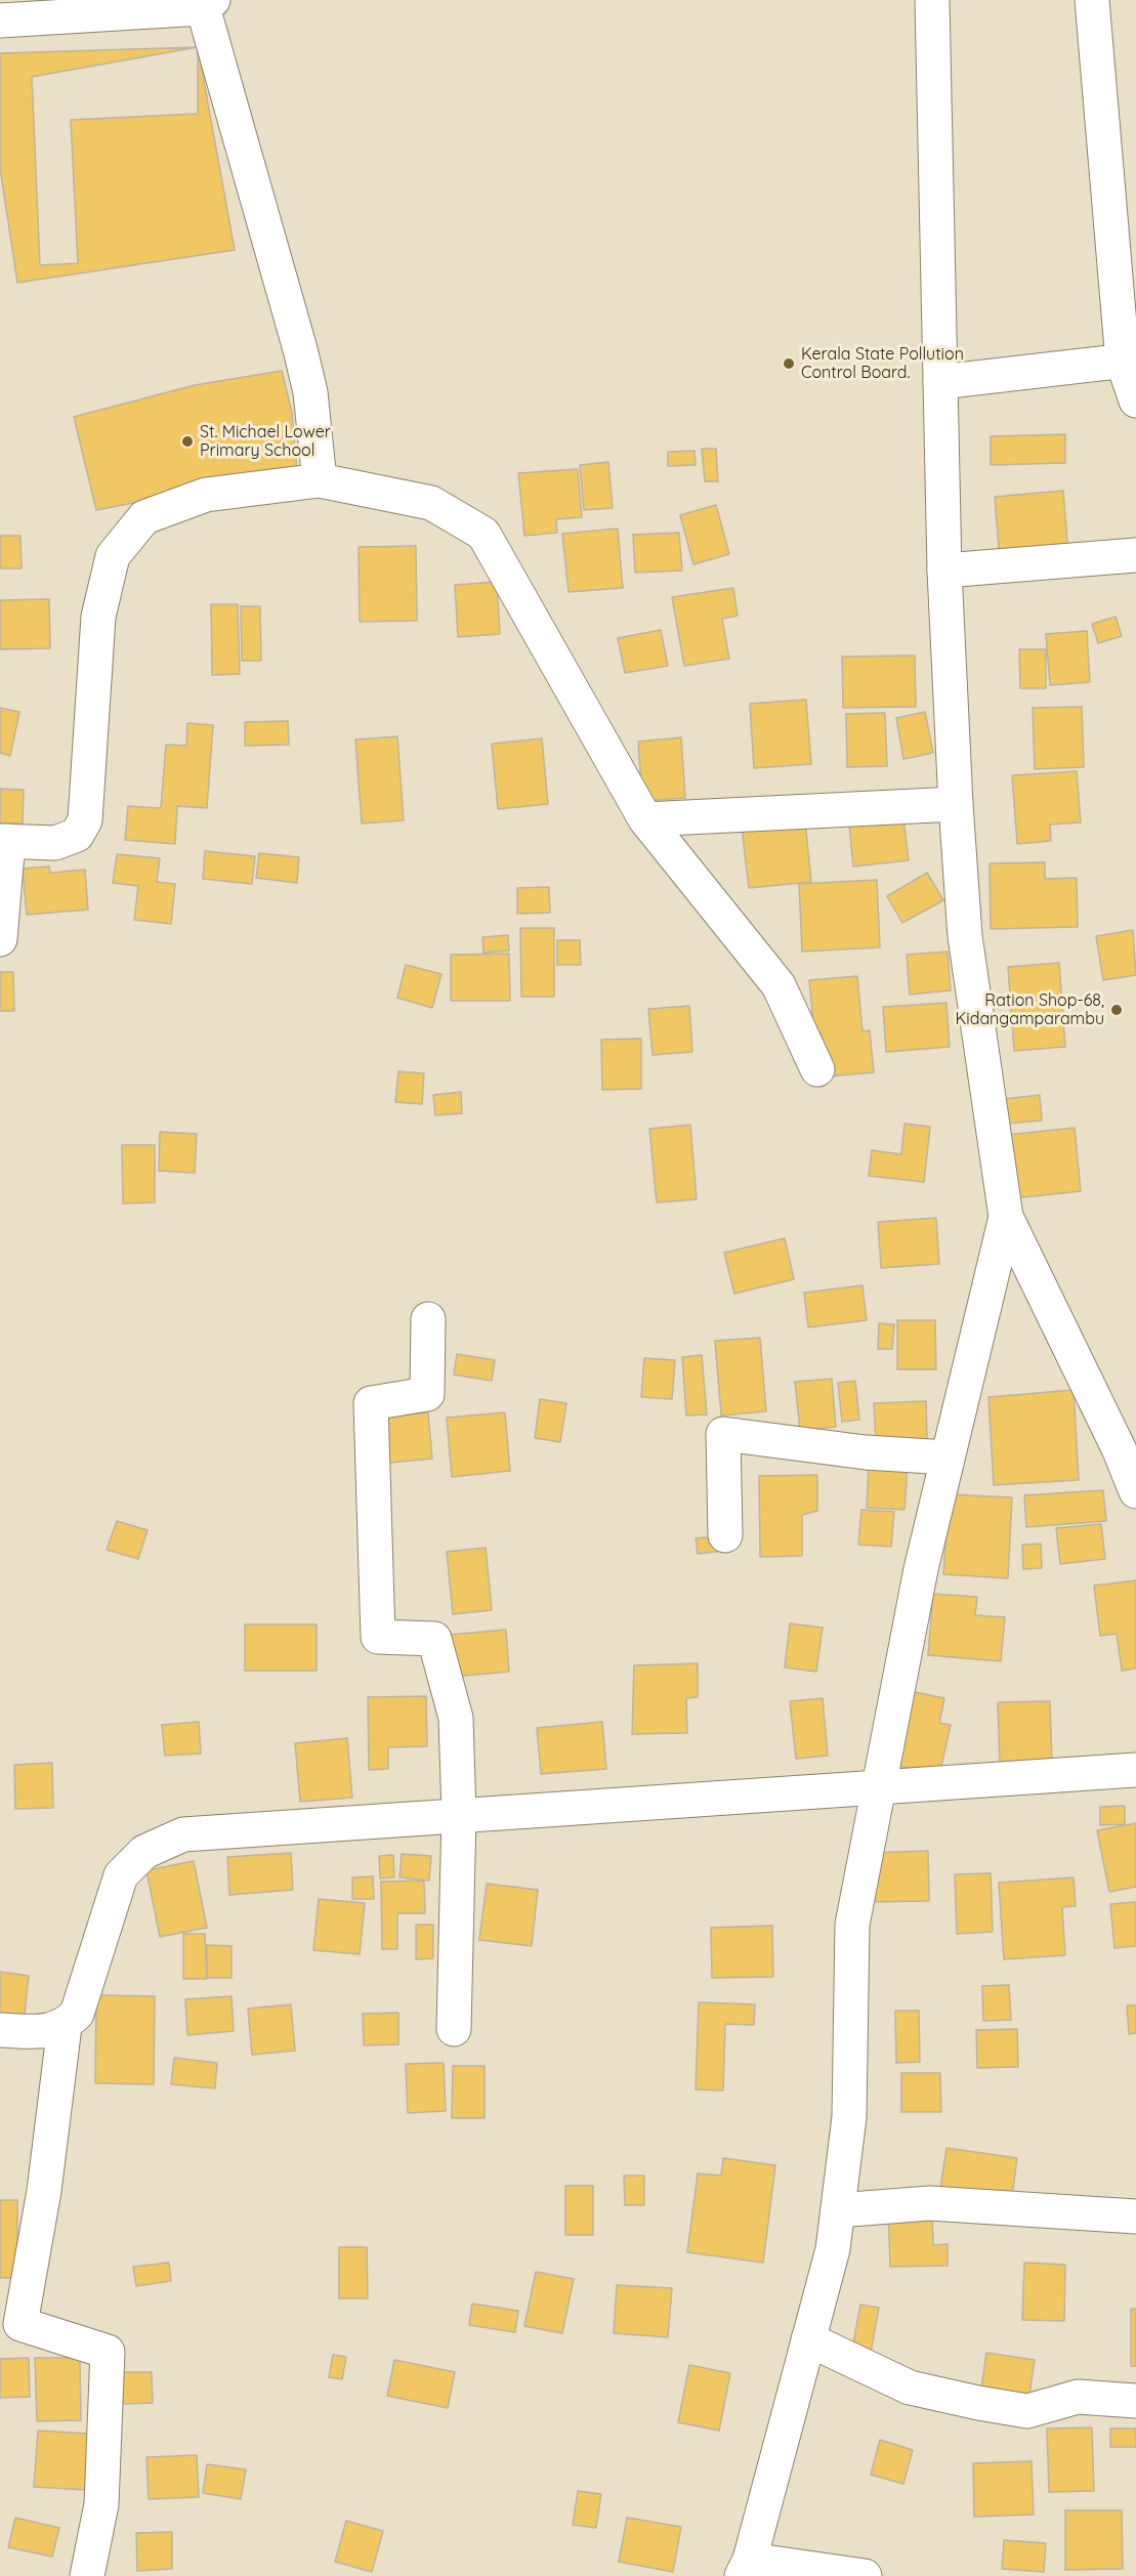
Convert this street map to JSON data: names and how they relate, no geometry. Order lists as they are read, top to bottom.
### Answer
{
  "places": ["Kerala State Pollution Control Board.", "St. Michael Lower Primary School", "Ration Shop-68, Kidangamparambu"]
}
